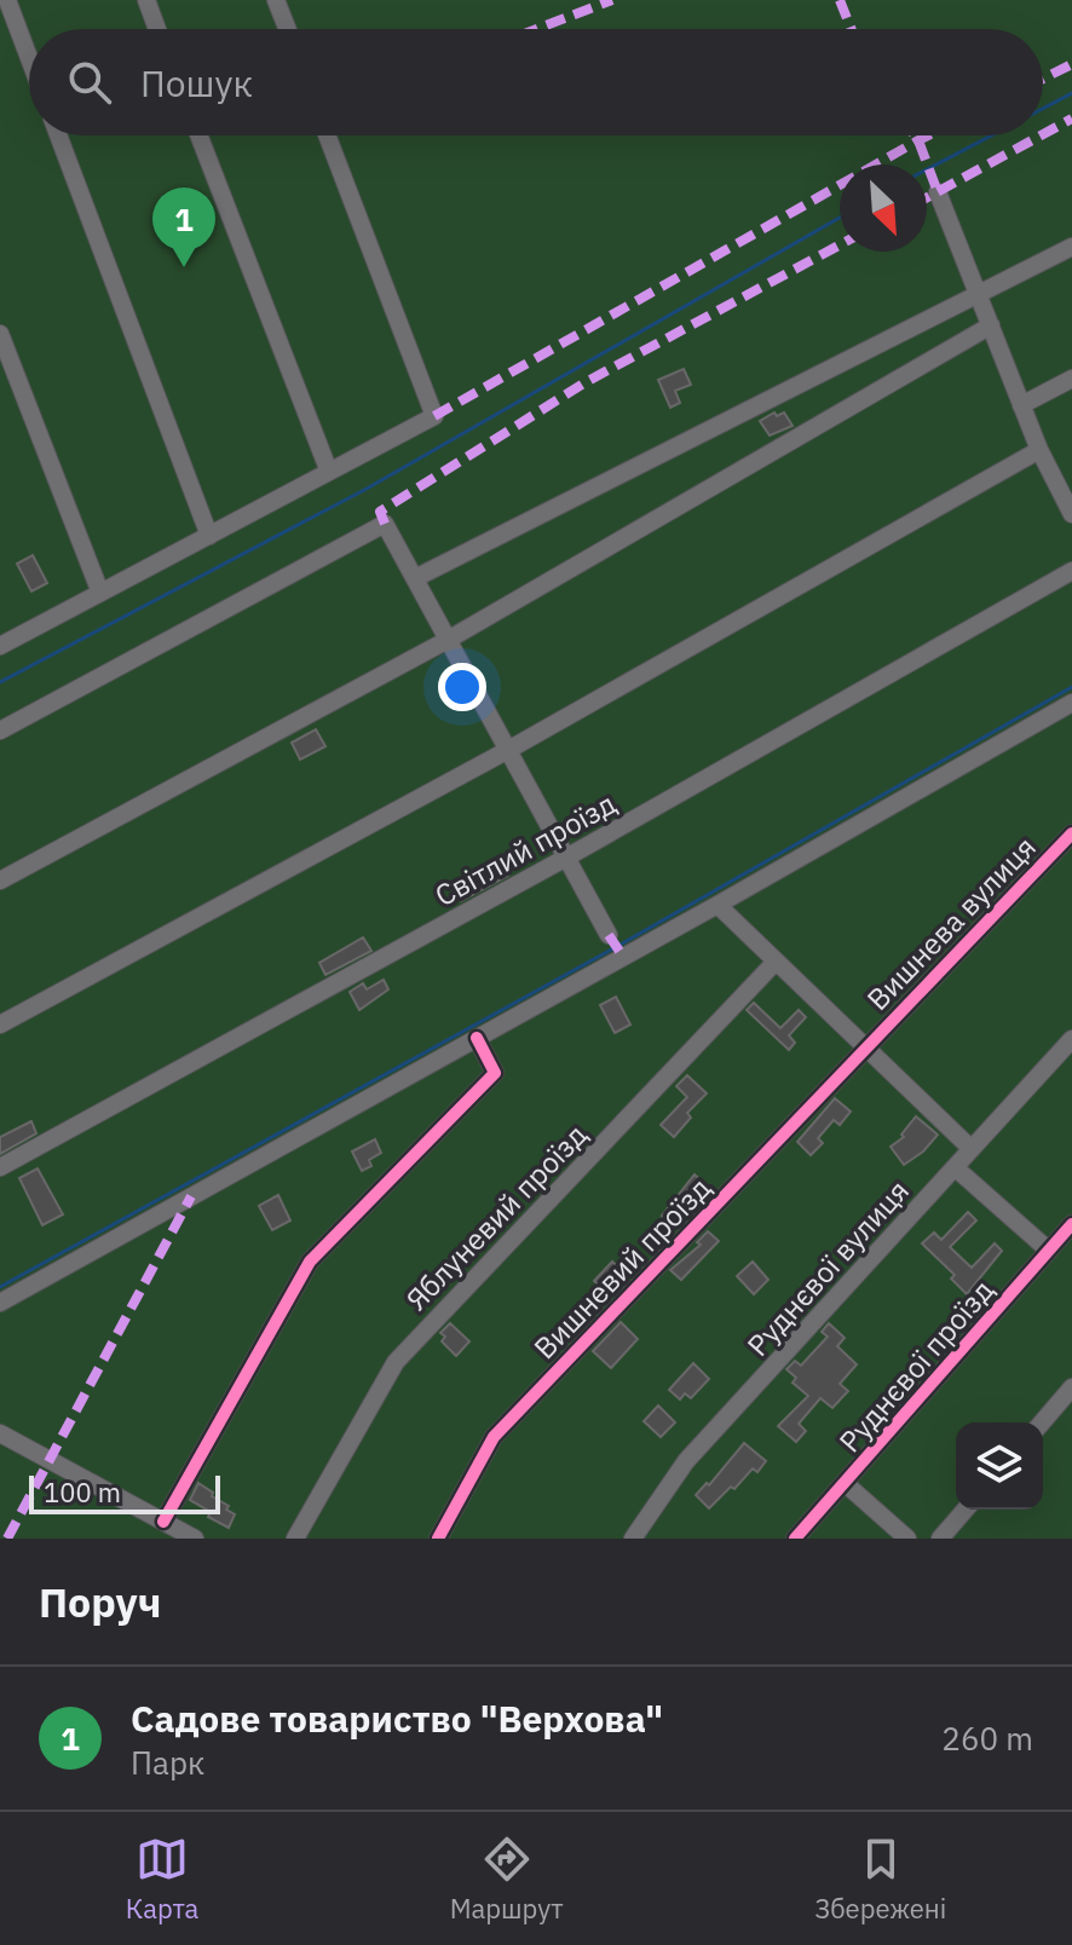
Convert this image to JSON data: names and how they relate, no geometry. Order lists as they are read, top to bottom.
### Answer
{
  "streets": {
    "street": [
      "Світлий проїзд",
      "Вишнева вулиця",
      "Яблуневий проїзд",
      "Вишневий проїзд",
      "Руднєвої вулиця",
      "Руднєвої проїзд"
    ]
  },
  "crossings": [
    ["Вишнева вулиця", "Вишневий проїзд"]
  ],
  "scale_bar": "100 m",
  "north": "bottom right",
  "page": {
    "search": "Пошук",
    "pins": "1",
    "scale": "100 m",
    "heading": "Поруч",
    "list": [
      {
        "mark": "1",
        "name": "Садове товариство \"Верхова\"",
        "note": "Парк",
        "value": "260 m"
      }
    ],
    "nav": ["Карта", "Маршрут", "Збережені"]
  }
}
